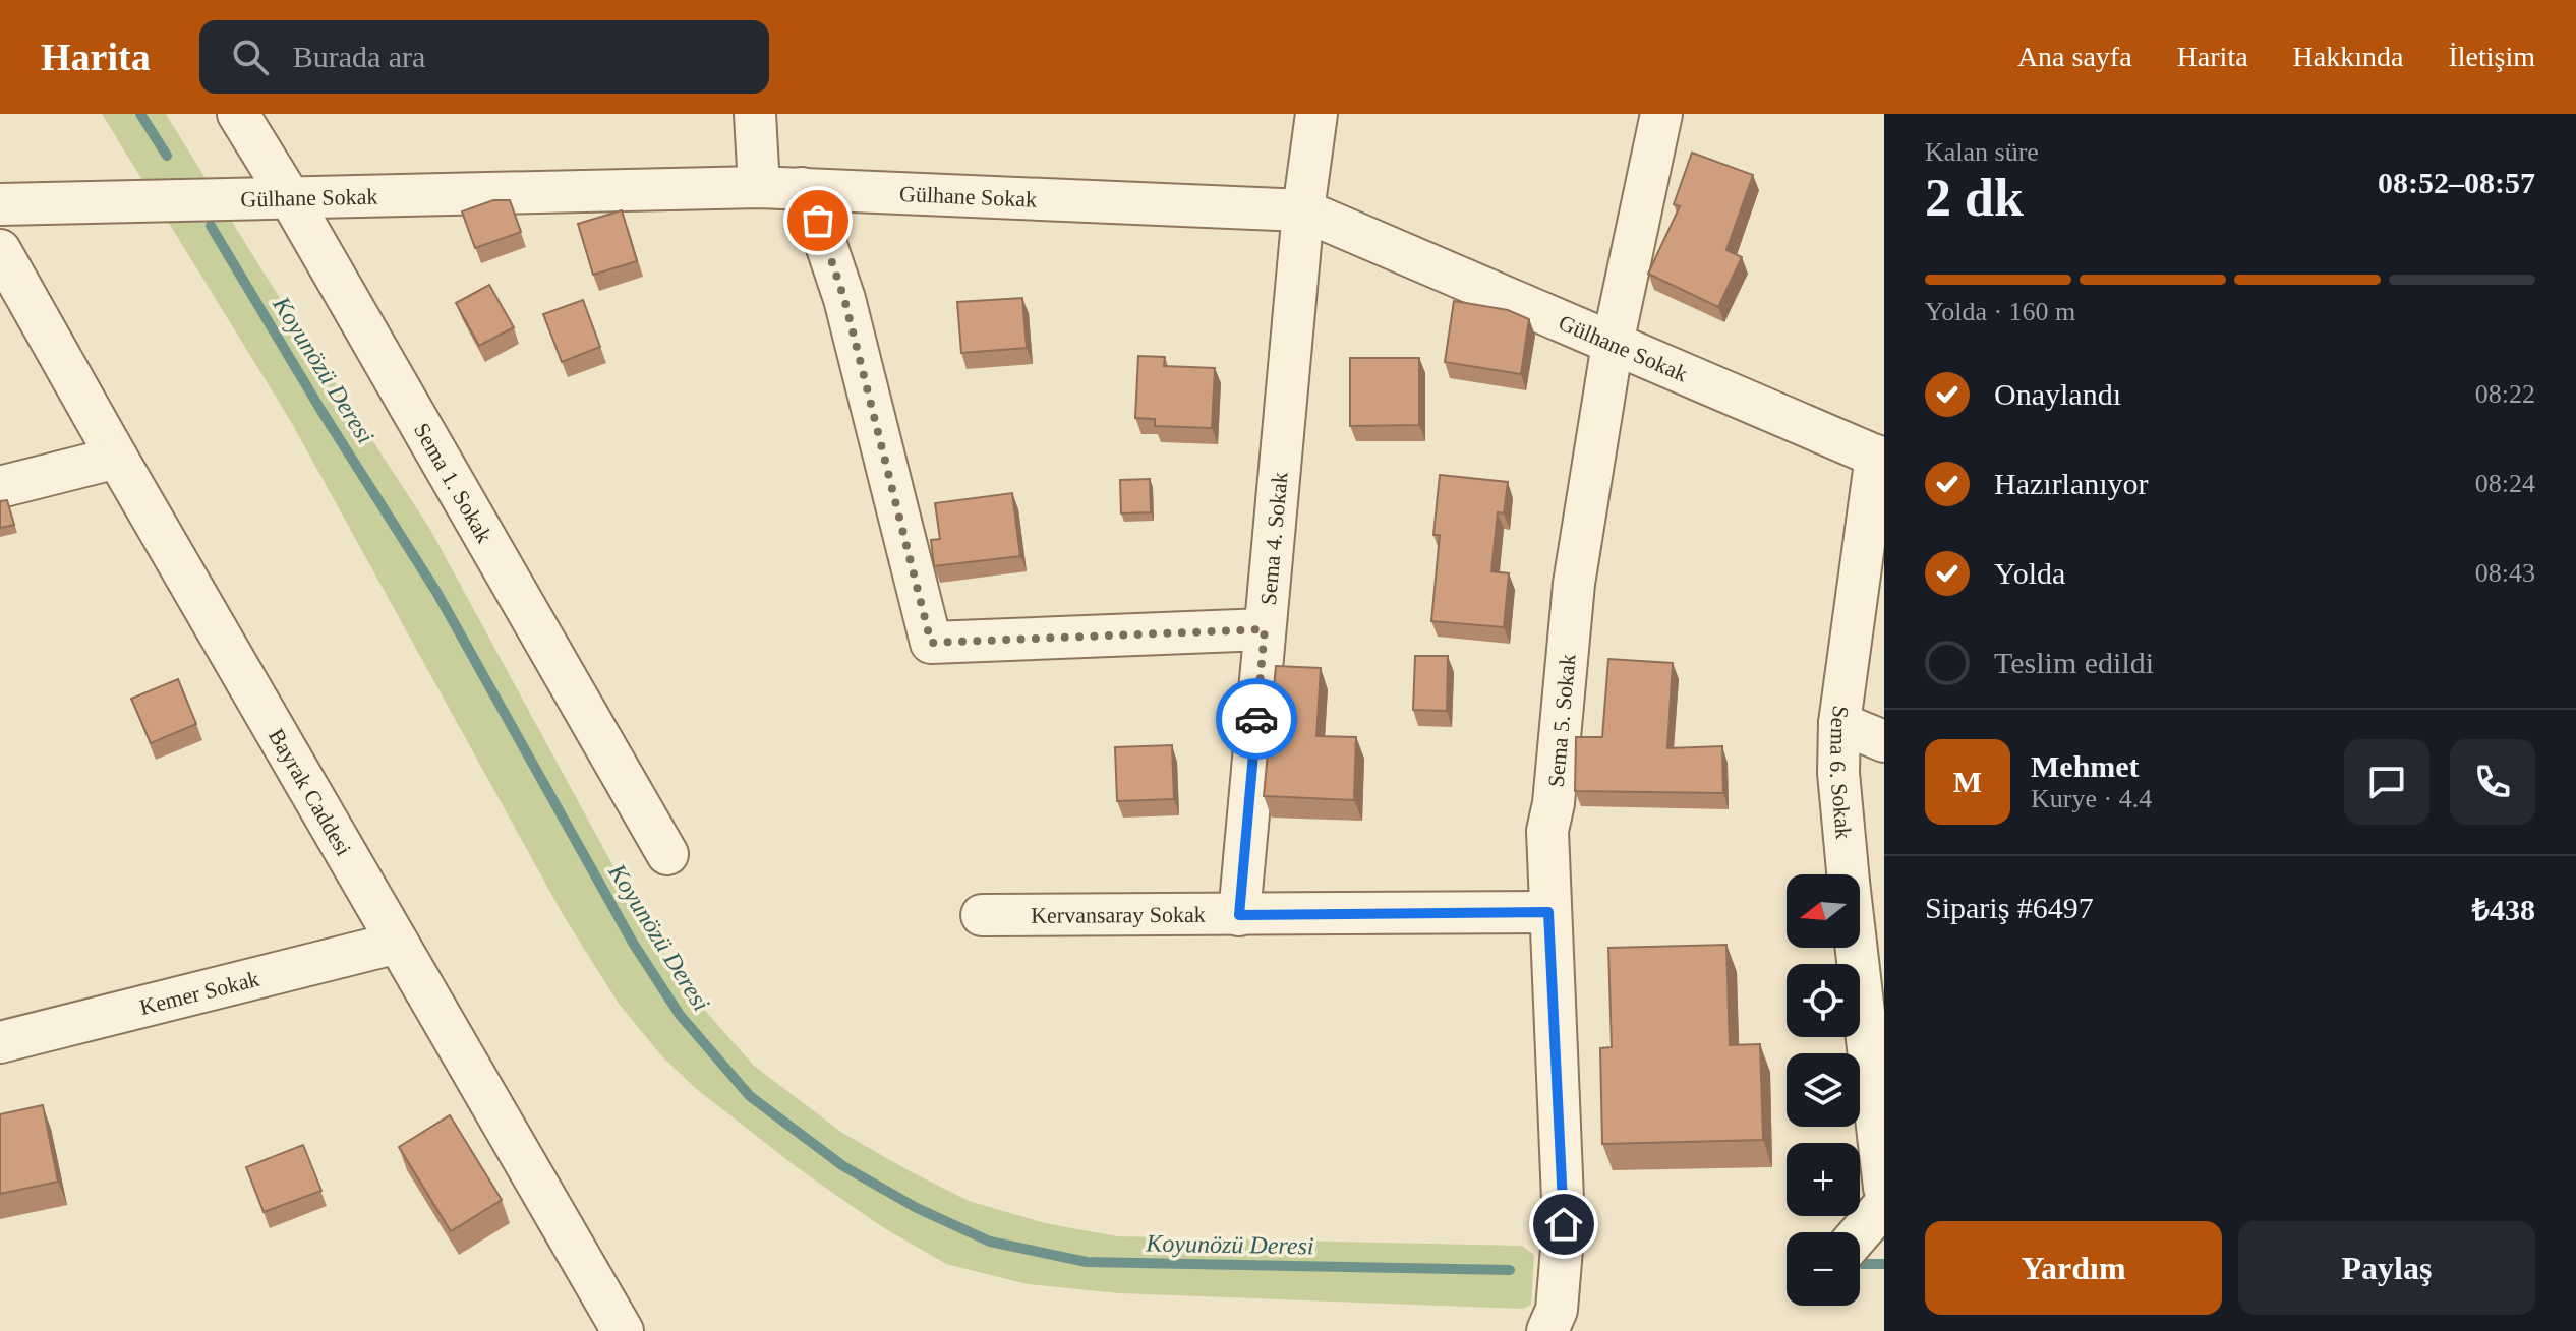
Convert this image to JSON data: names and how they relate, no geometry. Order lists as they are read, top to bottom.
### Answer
{
  "streets": {
    "street": [
      "Gülhane Sokak",
      "Sema 1. Sokak",
      "Sema 4. Sokak",
      "Sema 5. Sokak",
      "Sema 6. Sokak",
      "Bayrak Caddesi",
      "Kervansaray Sokak",
      "Kemer Sokak"
    ]
  },
  "crossings": [
    ["Gülhane Sokak", "Sema 1. Sokak"],
    ["Gülhane Sokak", "Sema 4. Sokak"],
    ["Gülhane Sokak", "Sema 5. Sokak"],
    ["Gülhane Sokak", "Sema 6. Sokak"],
    ["Sema 4. Sokak", "Kervansaray Sokak"],
    ["Sema 5. Sokak", "Kervansaray Sokak"],
    ["Bayrak Caddesi", "Kemer Sokak"]
  ],
  "water": ["Koyunözü Deresi"],
  "north": "left",
  "page": {
    "header": "Harita",
    "search": "Burada ara",
    "nav": [
      "Ana sayfa",
      "Harita",
      "Hakkında",
      "İletişim"
    ],
    "heading": ["2 dk", "Kalan süre", "08:52–08:57"],
    "panel": [
      "Mehmet",
      "Kurye · 4.4",
      "Sipariş #6497",
      "₺438"
    ],
    "bar": "Yolda · 160 m",
    "list": [
      ["Onaylandı", "08:22"],
      ["Hazırlanıyor", "08:24"],
      ["Yolda", "08:43"],
      "Teslim edildi"
    ],
    "round": "M",
    "map_buttons": ["+", "−"],
    "buttons": ["Yardım", "Paylaş"]
  }
}
